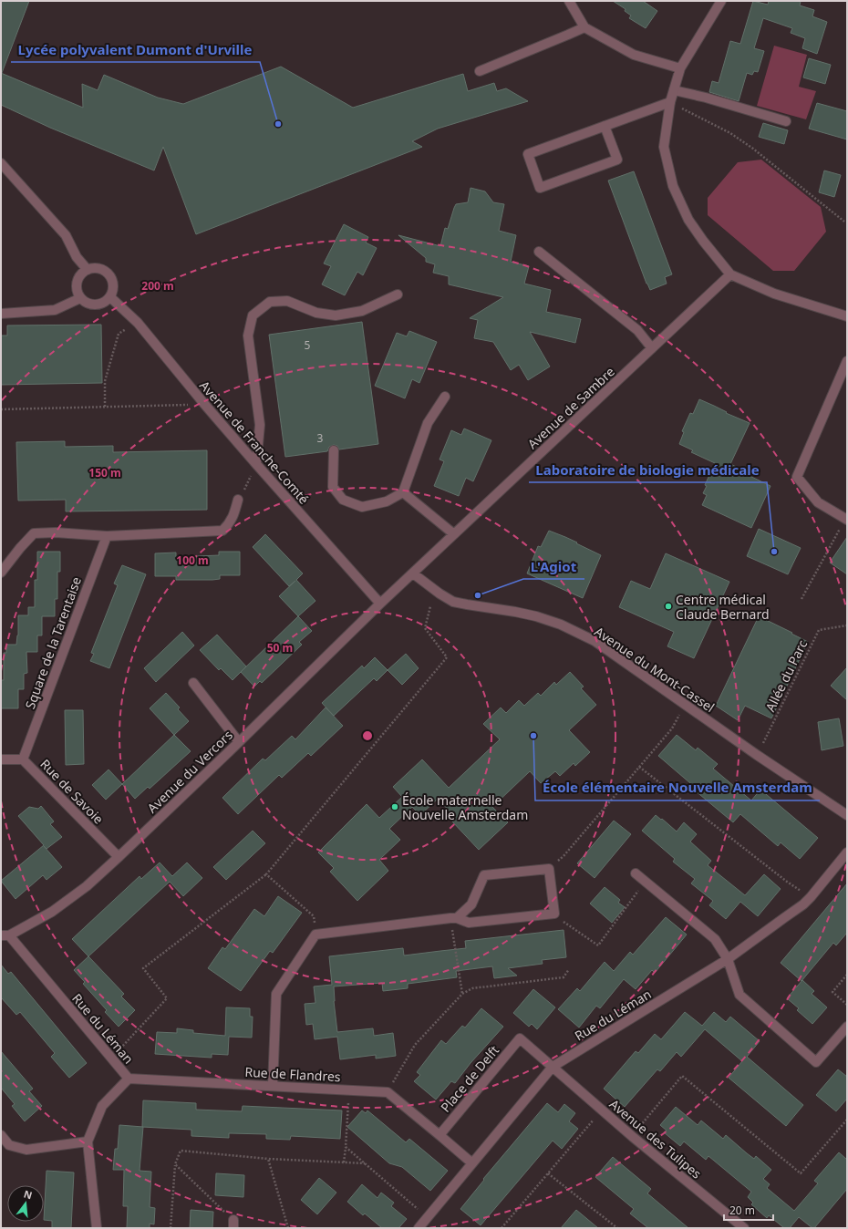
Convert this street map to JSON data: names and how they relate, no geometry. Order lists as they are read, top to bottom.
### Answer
{
  "streets": {
    "street": [
      "Avenue de Sambre",
      "Avenue de Franche-Comté",
      "Square de la Tarentaise",
      "Avenue du Mont-Cassel",
      "Avenue du Vercors",
      "Rue de Savoie",
      "Rue du Léman",
      "Rue de Flandres",
      "Place de Delft",
      "Avenue des Tulipes"
    ],
    "path": ["Allée du Parc"]
  },
  "crossings": [
    ["Avenue de Sambre", "Avenue de Franche-Comté"],
    ["Avenue de Sambre", "Avenue du Mont-Cassel"],
    ["Avenue de Sambre", "Avenue du Vercors"],
    ["Avenue de Franche-Comté", "Avenue du Vercors"],
    ["Square de la Tarentaise", "Rue de Savoie"],
    ["Avenue du Mont-Cassel", "Allée du Parc"],
    ["Avenue du Vercors", "Rue de Savoie"],
    ["Avenue du Vercors", "Rue du Léman"],
    ["Rue du Léman", "Rue de Flandres"],
    ["Rue du Léman", "Place de Delft"],
    ["Rue du Léman", "Avenue des Tulipes"],
    ["Place de Delft", "Avenue des Tulipes"]
  ],
  "places": [
    "Lycée polyvalent Dumont d'Urville",
    "Laboratoire de biologie médicale",
    "L'Agiot",
    "Centre médical Claude Bernard",
    "École élémentaire Nouvelle Amsterdam",
    "École maternelle Nouvelle Amsterdam"
  ],
  "house_numbers": ["5", "3"],
  "scale_bar": "20 m",
  "north": "top",
  "rings": [
    "200 m",
    "150 m",
    "100 m",
    "50 m"
  ]
}
